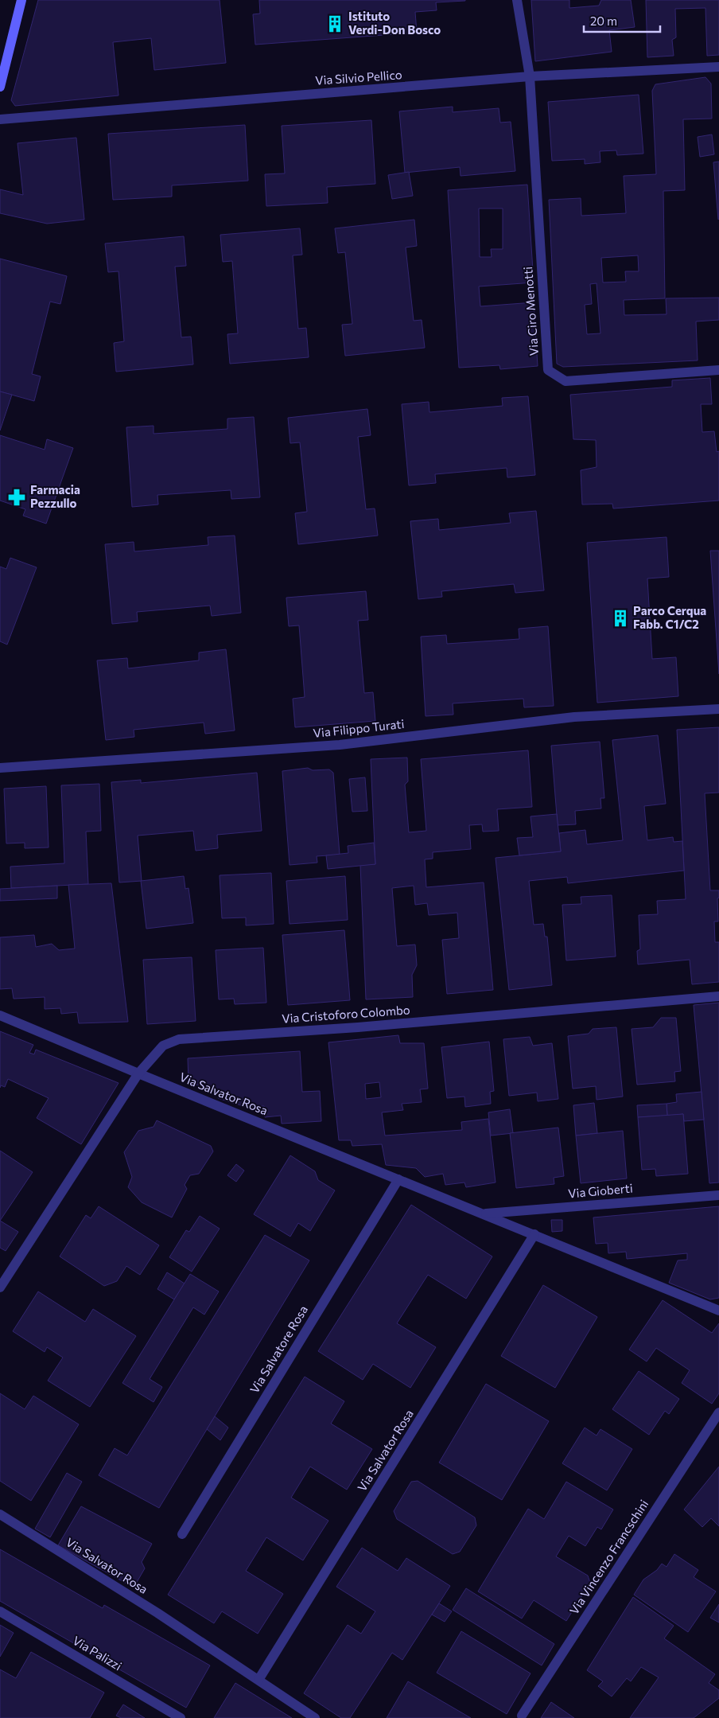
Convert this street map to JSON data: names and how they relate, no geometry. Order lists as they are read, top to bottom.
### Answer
{
  "streets": {
    "street": [
      "Via Silvio Pellico",
      "Via Ciro Menotti",
      "Via Filippo Turati",
      "Via Cristoforo Colombo",
      "Via Salvator Rosa",
      "Via Gioberti",
      "Via Salvatore Rosa",
      "Via Vincenzo Francschini",
      "Via Palizzi"
    ]
  },
  "crossings": [
    ["Via Silvio Pellico", "Via Ciro Menotti"],
    ["Via Cristoforo Colombo", "Via Salvator Rosa"],
    ["Via Salvator Rosa", "Via Gioberti"],
    ["Via Salvator Rosa", "Via Salvatore Rosa"]
  ],
  "places": {
    "building": ["Istituto Verdi-Don Bosco", "Parco Cerqua Fabb. C1/C2"],
    "pharmacy": ["Farmacia Pezzullo"]
  },
  "scale_bar": "20 m"
}
